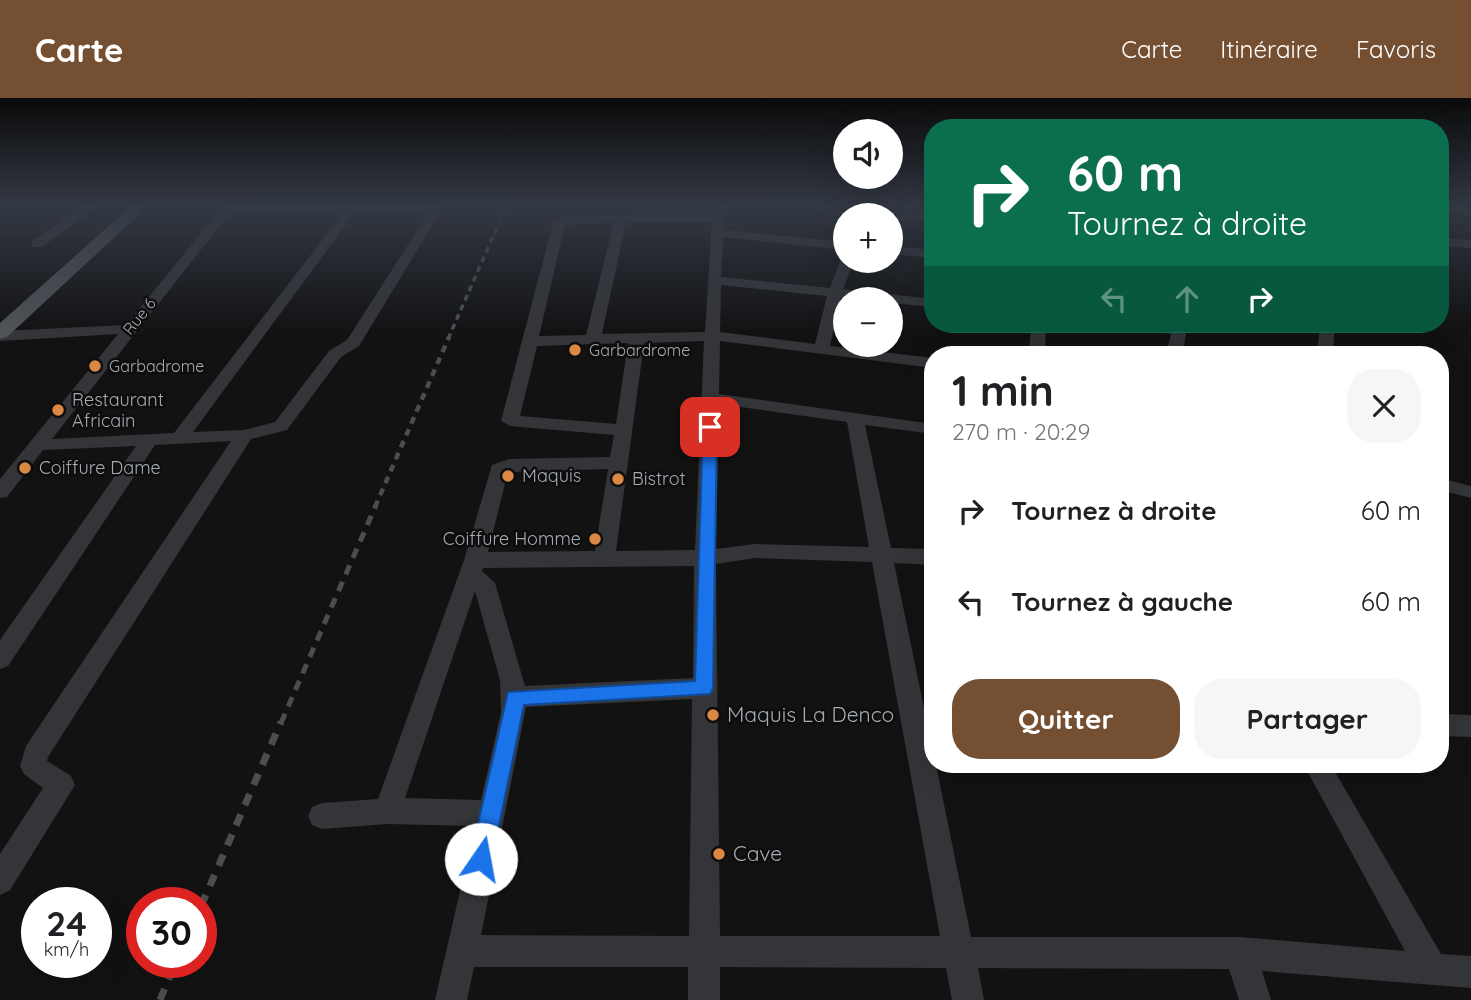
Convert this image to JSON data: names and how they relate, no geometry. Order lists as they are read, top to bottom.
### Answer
{
  "streets": {
    "street": ["Rue 6"]
  },
  "places": [
    "Garbardrome",
    "Garbadrome",
    "Restaurant Africain",
    "Coiffure Dame",
    "Maquis",
    "Bistrot",
    "Coiffure Homme",
    "Maquis La Denco",
    "Cave"
  ],
  "page": {
    "header": "Carte",
    "nav": ["Carte", "Itinéraire", "Favoris"],
    "map_buttons": ["+", "−"],
    "turn": ["60 m", "Tournez à droite"],
    "heading": ["1 min", "270 m · 20:29"],
    "list": [
      {
        "name": "Tournez à droite",
        "value": "60 m"
      },
      {
        "name": "Tournez à gauche",
        "value": "60 m"
      }
    ],
    "buttons": ["Quitter", "Partager"],
    "speed": "24 km/h",
    "limit": "30"
  }
}
